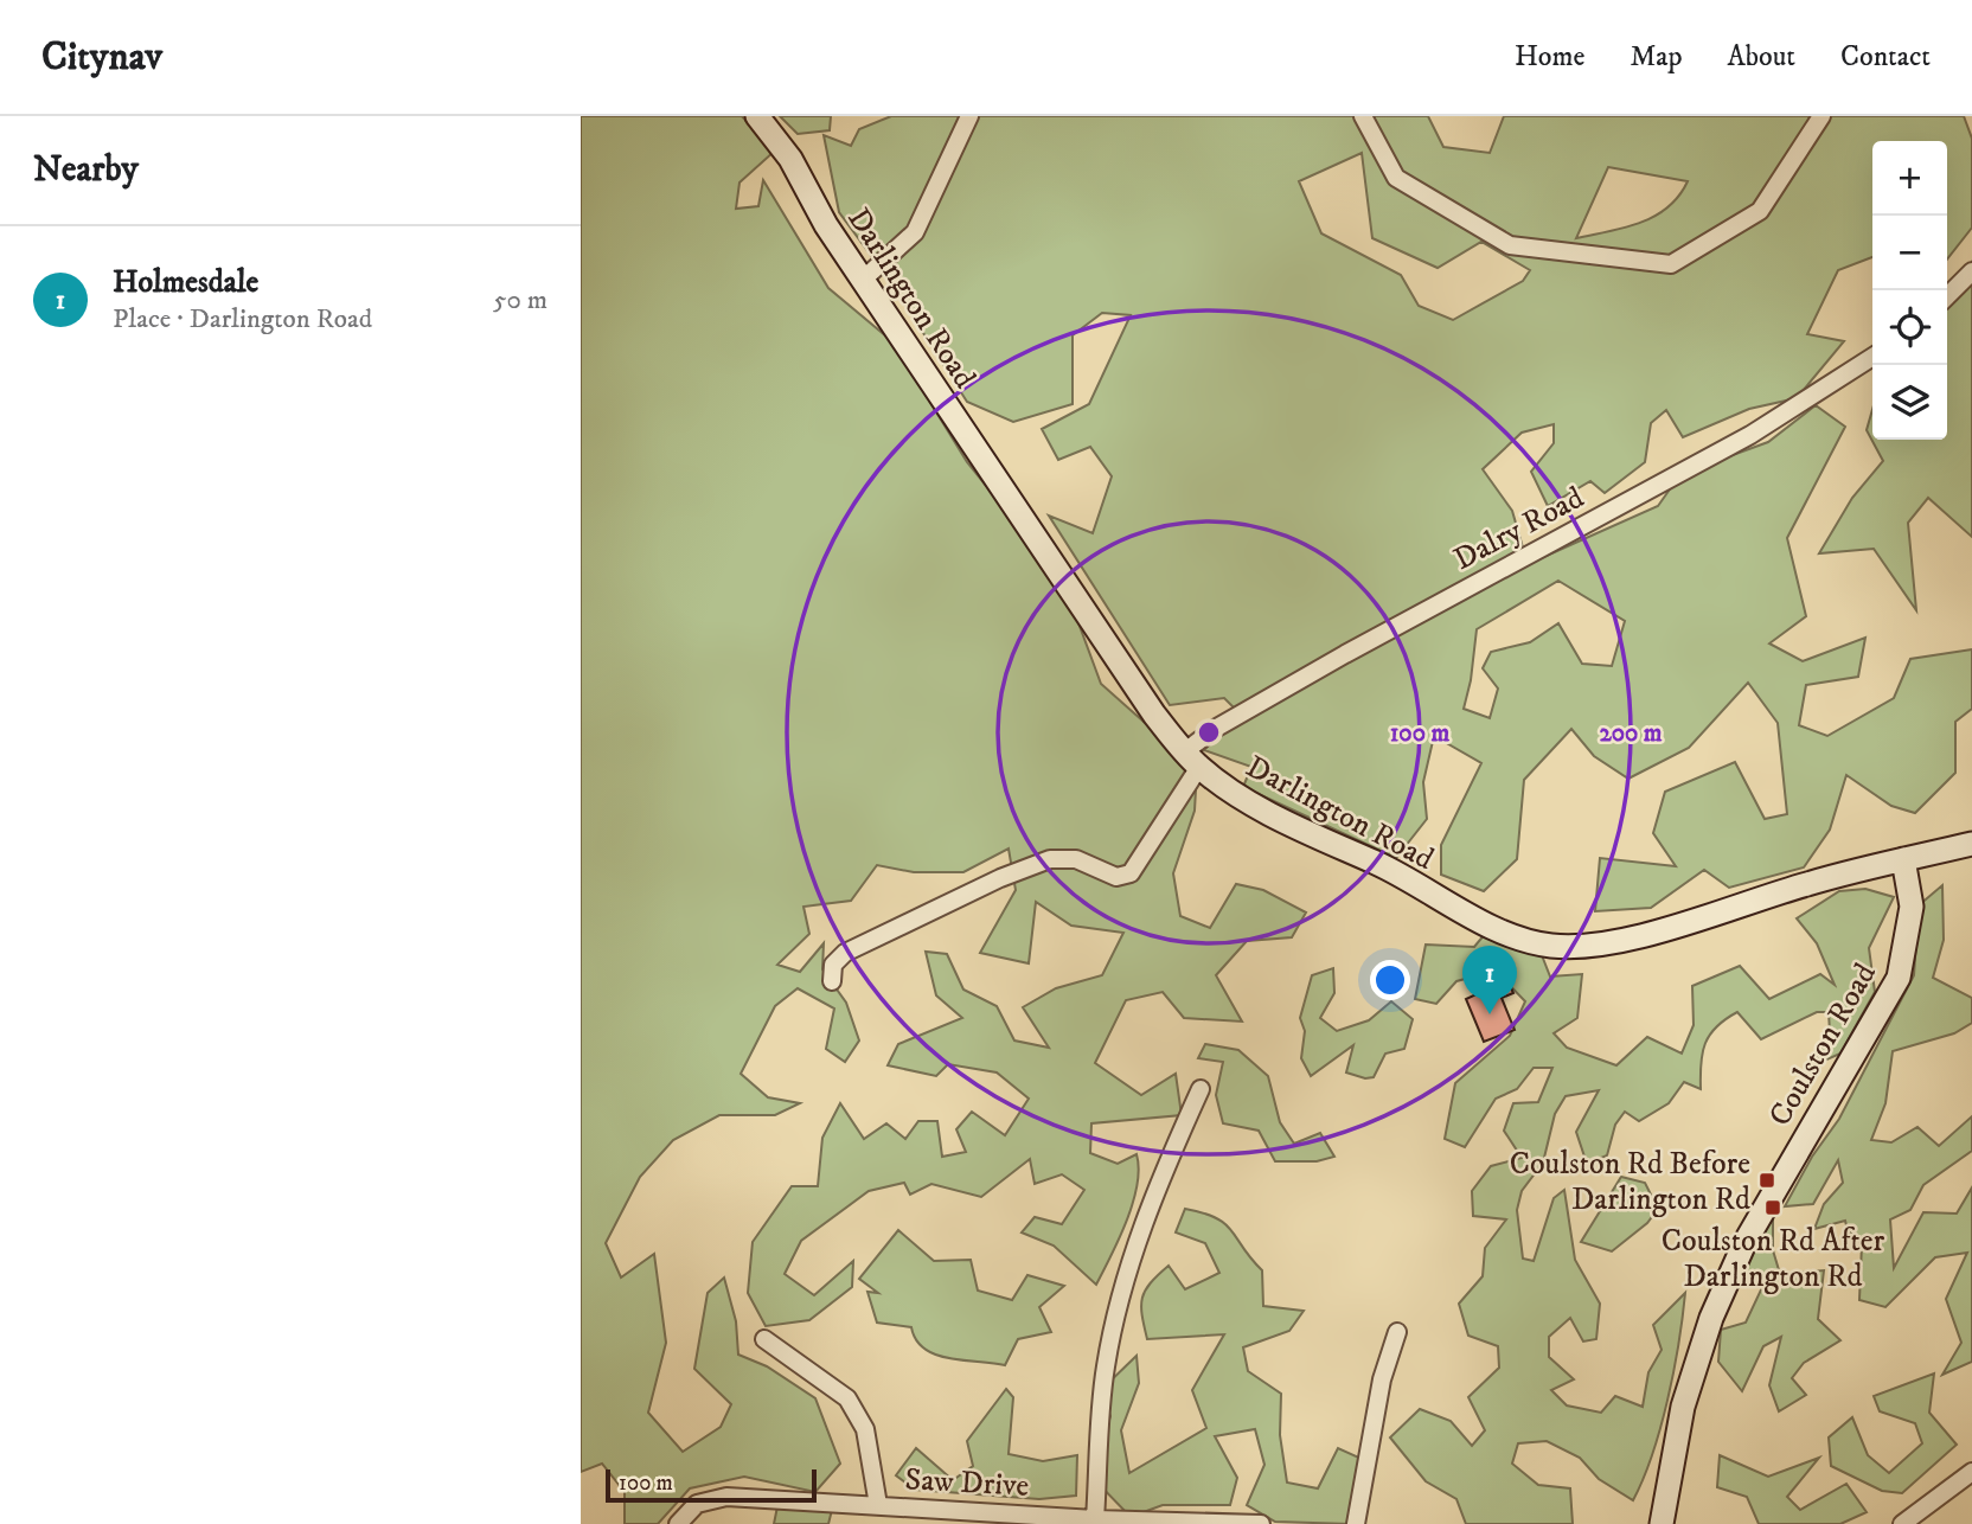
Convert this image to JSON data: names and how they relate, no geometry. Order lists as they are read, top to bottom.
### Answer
{
  "streets": {
    "street": [
      "Darlington Road",
      "Dalry Road",
      "Coulston Road",
      "Saw Drive"
    ]
  },
  "crossings": [
    ["Darlington Road", "Dalry Road"],
    ["Darlington Road", "Coulston Road"]
  ],
  "places": {
    "transit": ["Coulston Rd Before Darlington Rd", "Coulston Rd After Darlington Rd"]
  },
  "scale_bar": "100 m",
  "page": {
    "header": "Citynav",
    "nav": [
      "Home",
      "Map",
      "About",
      "Contact"
    ],
    "heading": "Nearby",
    "map_buttons": ["+", "−"],
    "list": [
      {
        "mark": "1",
        "name": "Holmesdale",
        "note": "Place · Darlington Road",
        "value": "50 m"
      }
    ],
    "pins": "1",
    "scale": "100 m"
  },
  "rings": ["100 m", "200 m"]
}
